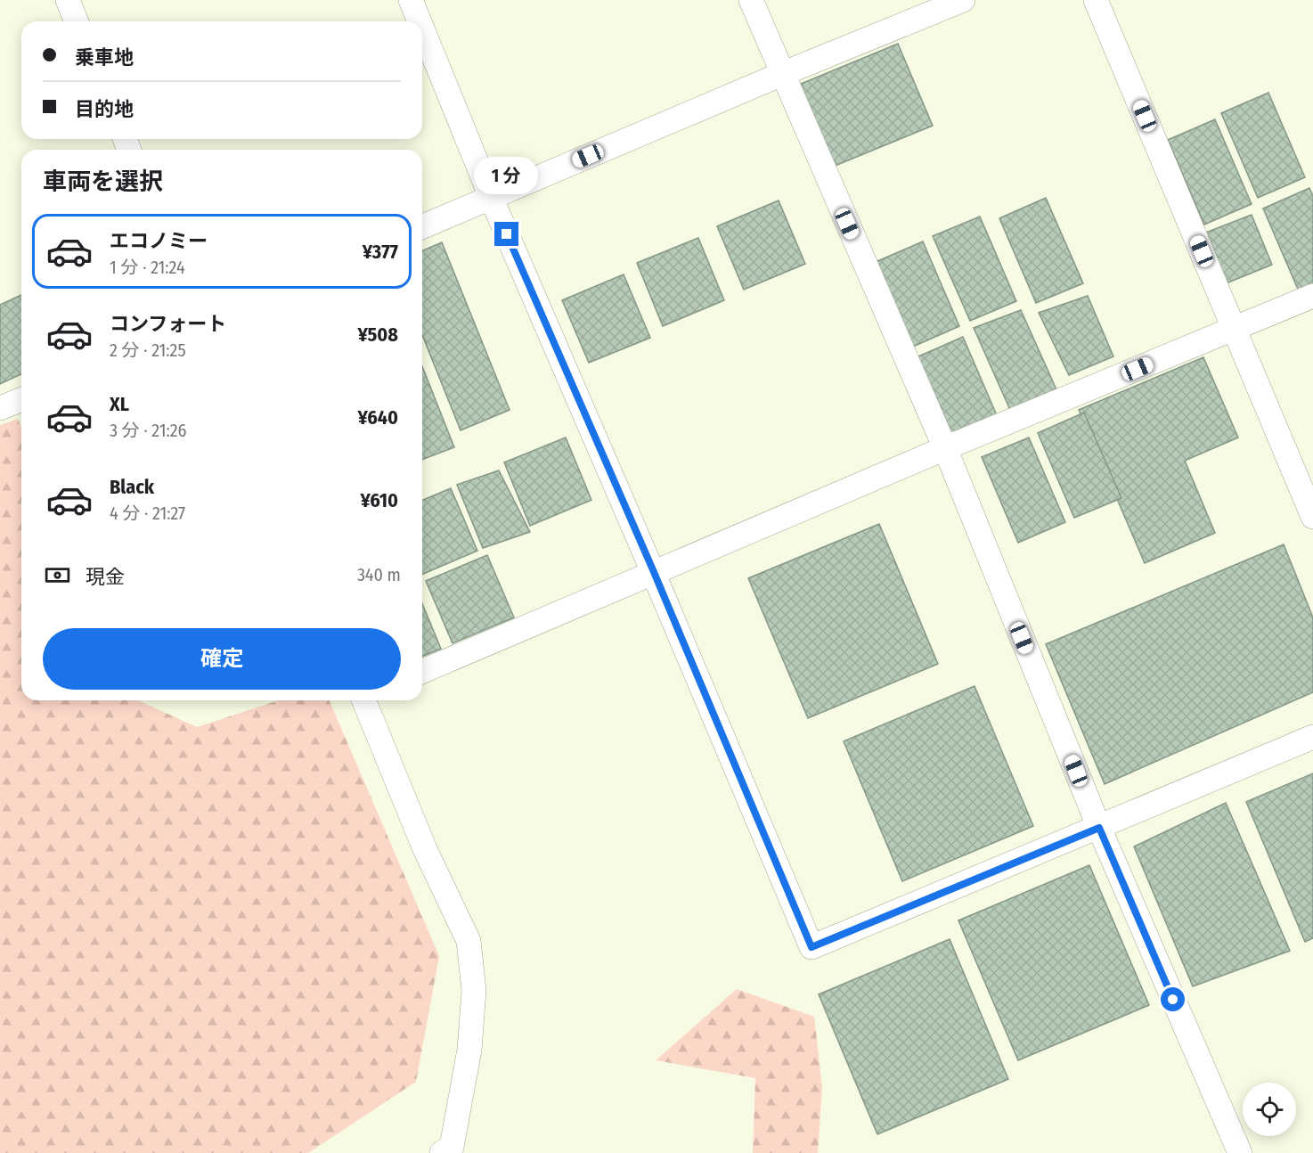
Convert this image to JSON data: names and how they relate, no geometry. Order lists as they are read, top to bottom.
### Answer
{
  "page": {
    "banner": ["乗車地", "目的地"],
    "heading": "車両を選択",
    "bubble": "1 分",
    "list": [
      {
        "name": "エコノミー",
        "note": "1 分 · 21:24",
        "value": "¥377"
      },
      {
        "name": "コンフォート",
        "note": "2 分 · 21:25",
        "value": "¥508"
      },
      {
        "name": "XL",
        "note": "3 分 · 21:26",
        "value": "¥640"
      },
      {
        "name": "Black",
        "note": "4 分 · 21:27",
        "value": "¥610"
      }
    ],
    "pay": ["現金", "340 m"],
    "buttons": "確定"
  }
}
